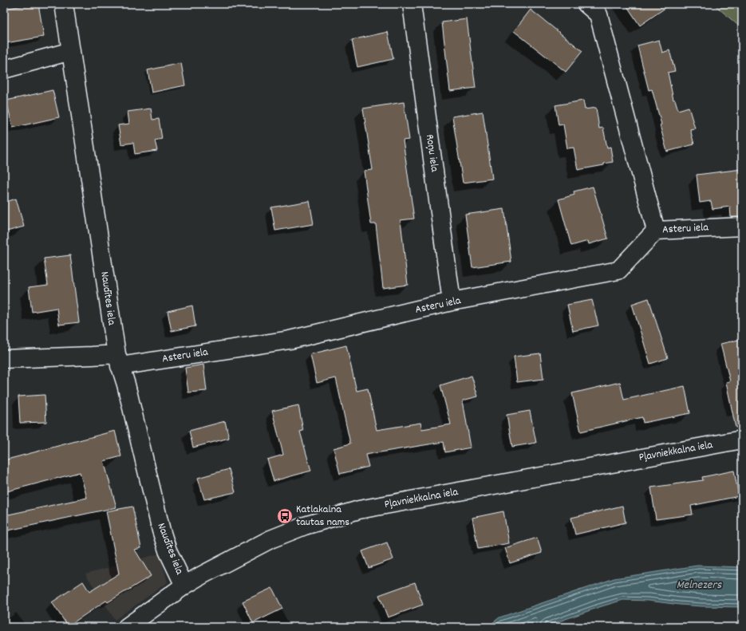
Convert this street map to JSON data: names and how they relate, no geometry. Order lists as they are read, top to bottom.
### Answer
{
  "streets": {
    "street": [
      "Roņu iela",
      "Asteru iela",
      "Naudītes iela",
      "Pļavniekkalna iela"
    ]
  },
  "crossings": [
    ["Roņu iela", "Asteru iela"],
    ["Asteru iela", "Naudītes iela"],
    ["Naudītes iela", "Pļavniekkalna iela"]
  ],
  "water": ["Melnezers"],
  "places": {
    "bus stop": ["Katlakalna tautas nams"]
  }
}
